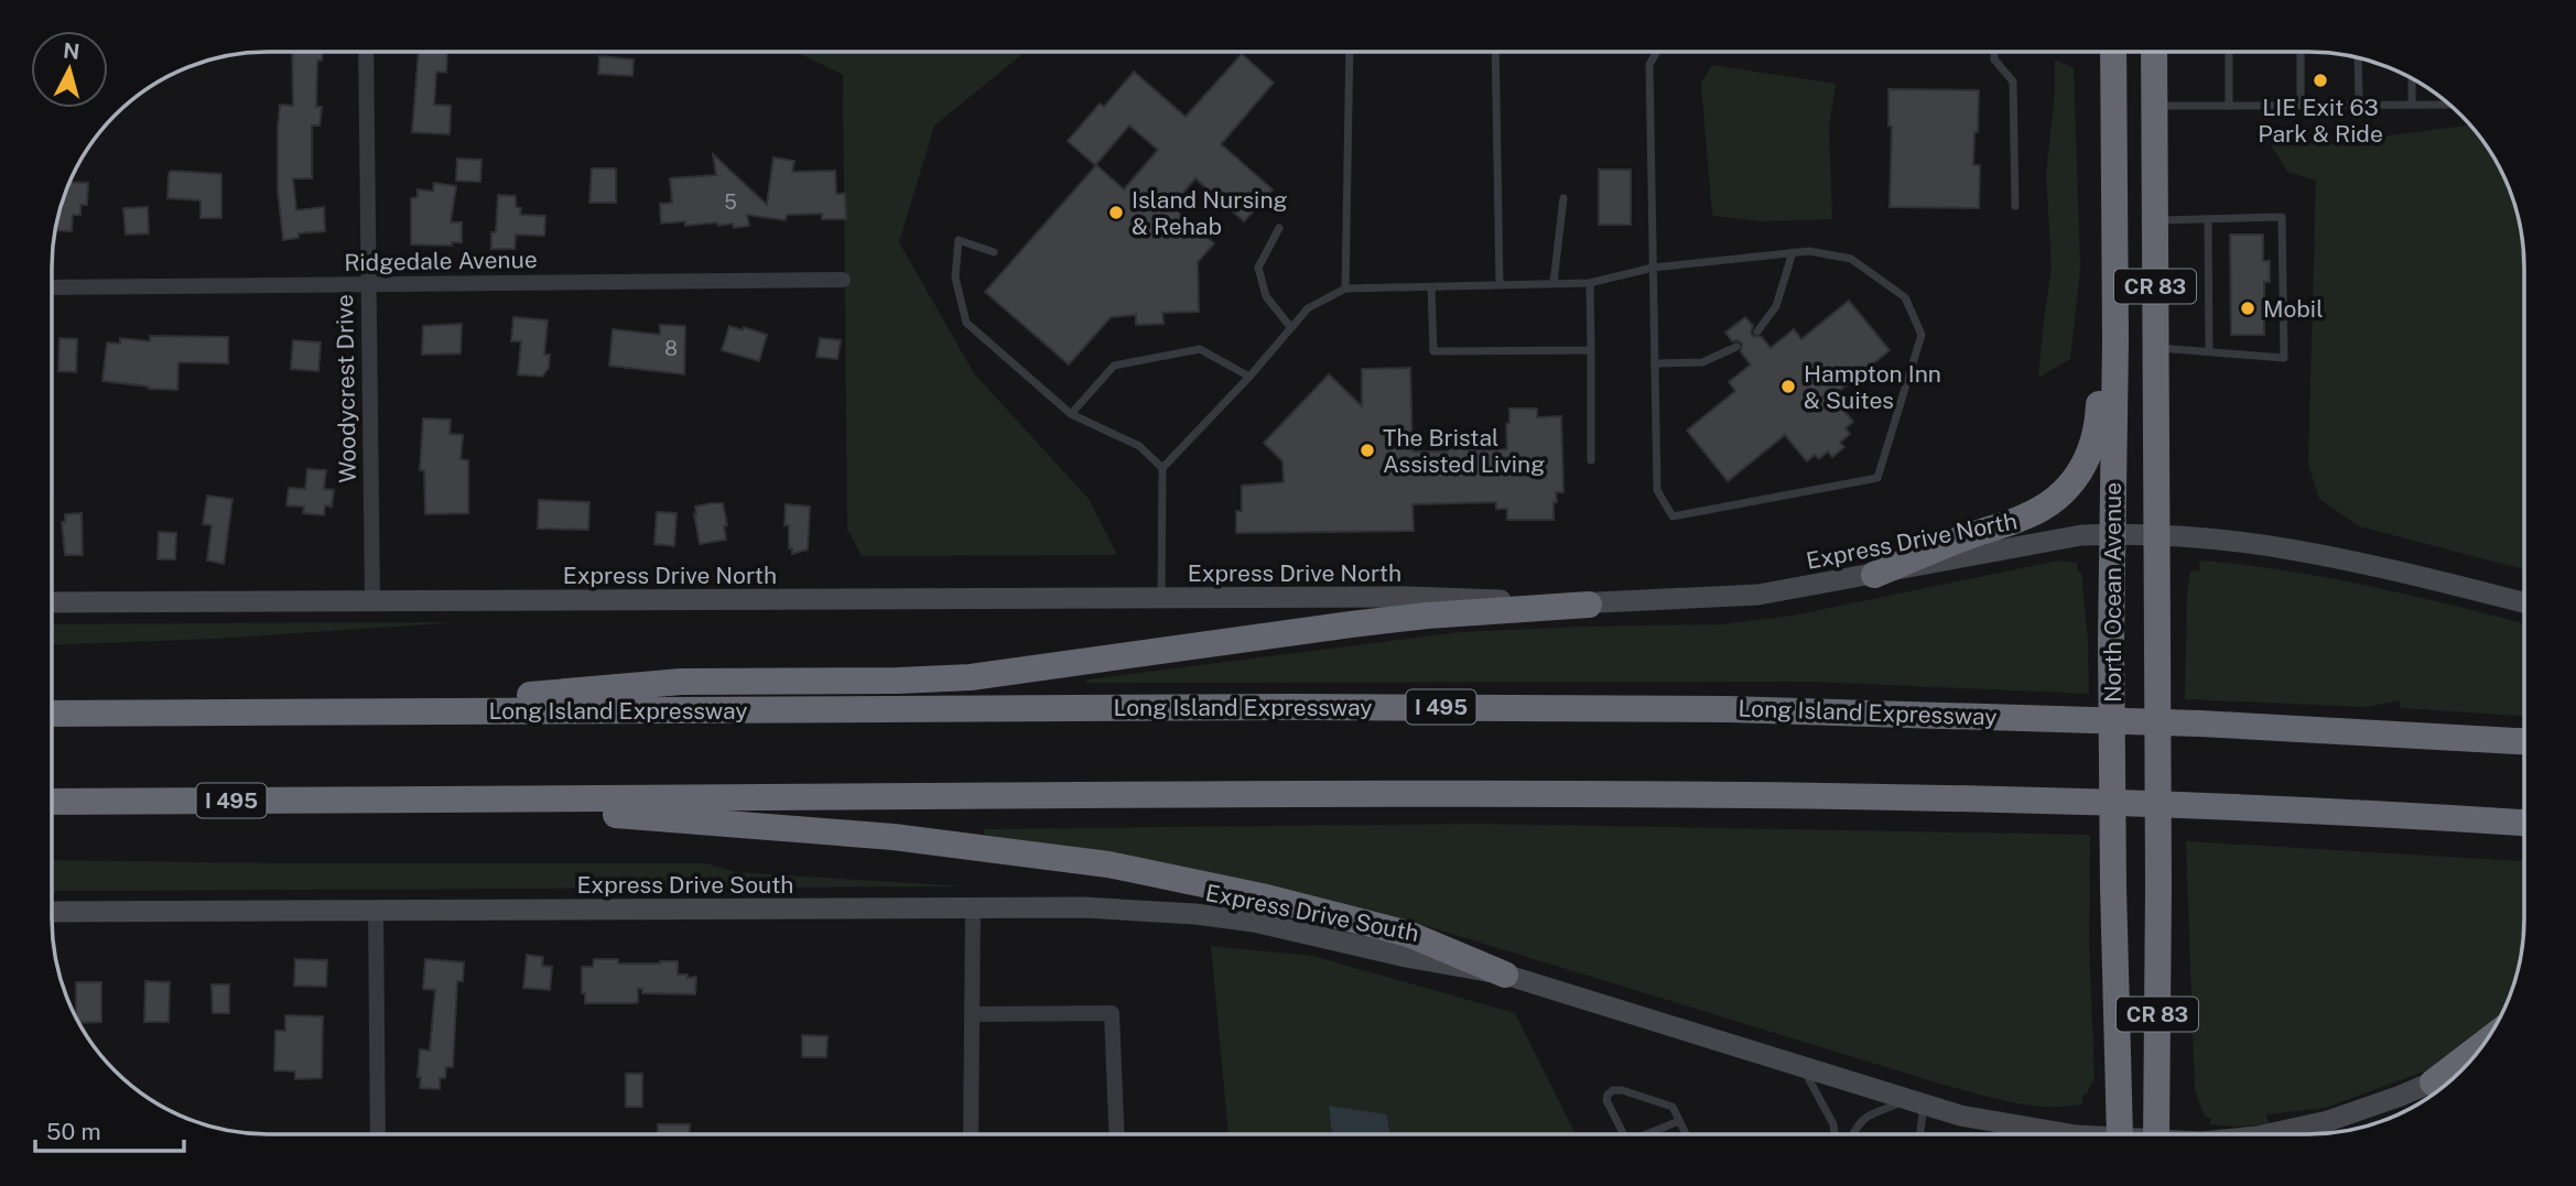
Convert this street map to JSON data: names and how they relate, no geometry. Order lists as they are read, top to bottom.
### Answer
{
  "streets": {
    "highway": [
      "CR 83",
      "North Ocean Avenue",
      "Long Island Expressway",
      "I 495"
    ],
    "main road": ["Express Drive North", "Express Drive South"],
    "street": ["Ridgedale Avenue", "Woodycrest Drive"]
  },
  "crossings": [
    ["Ridgedale Avenue", "Woodycrest Drive"],
    ["Woodycrest Drive", "Express Drive North"],
    ["Express Drive North", "North Ocean Avenue"]
  ],
  "places": [
    "LIE Exit 63 Park & Ride",
    "Island Nursing & Rehab",
    "Mobil",
    "Hampton Inn & Suites",
    "The Bristal Assisted Living"
  ],
  "house_numbers": ["5", "8"],
  "scale_bar": "50 m",
  "north": "top"
}
